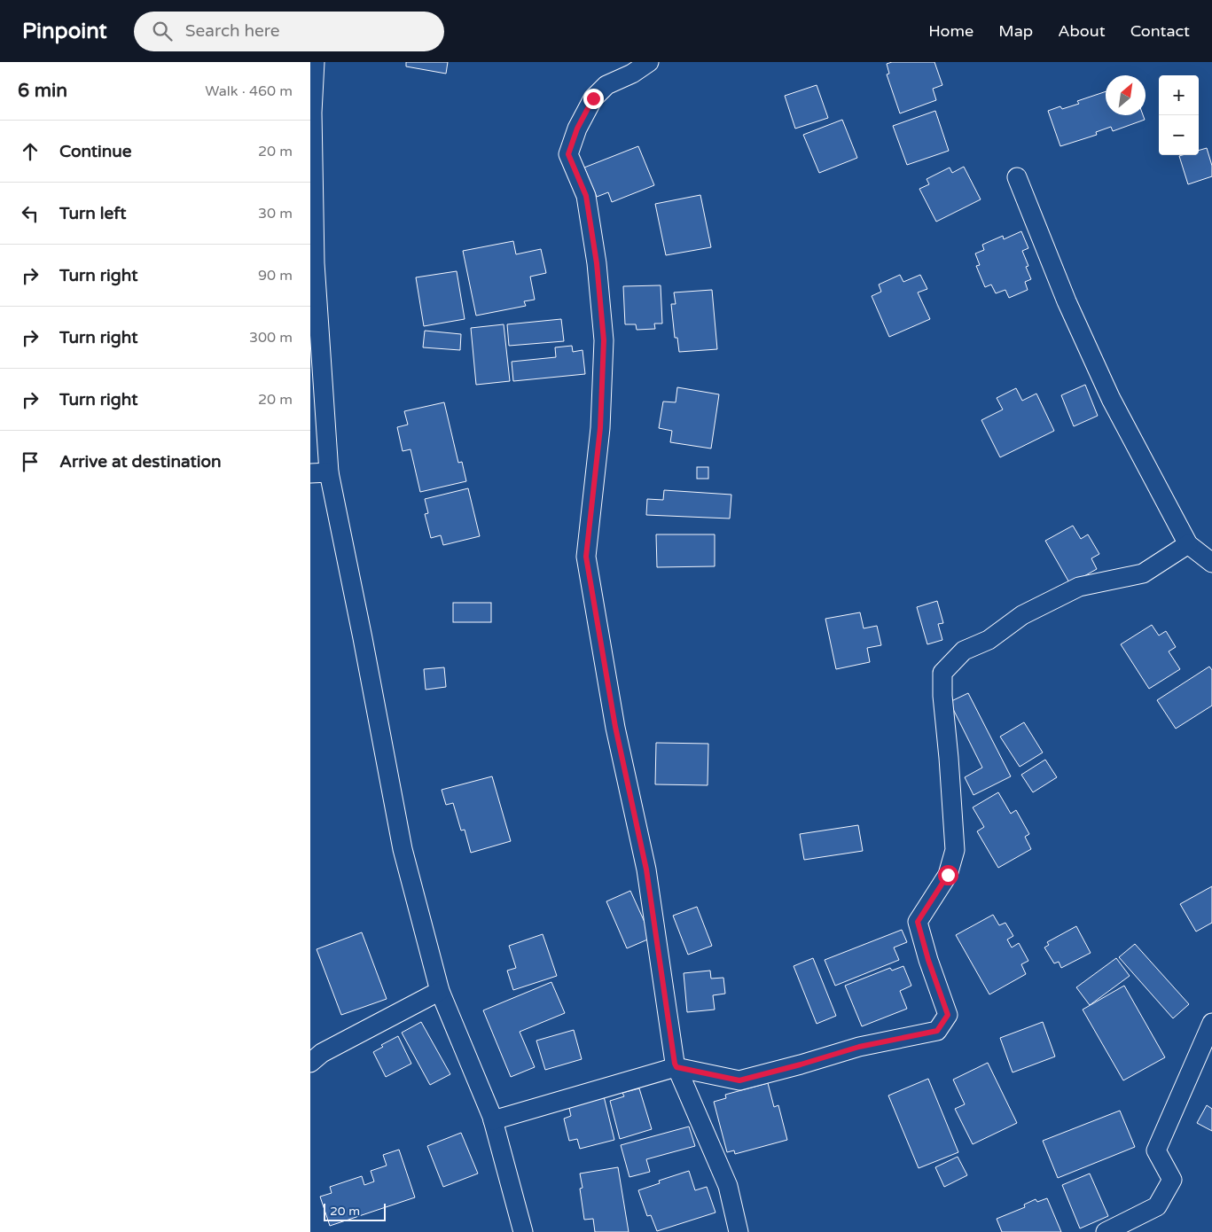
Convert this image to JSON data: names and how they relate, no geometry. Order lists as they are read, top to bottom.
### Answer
{
  "scale_bar": "20 m",
  "north": "top right",
  "page": {
    "header": "Pinpoint",
    "search": "Search here",
    "nav": [
      "Home",
      "Map",
      "About",
      "Contact"
    ],
    "heading": ["6 min", "Walk · 460 m"],
    "map_buttons": ["+", "−"],
    "list": [
      ["Continue", "20 m"],
      ["Turn left", "30 m"],
      ["Turn right", "90 m"],
      ["Turn right", "300 m"],
      ["Turn right", "20 m"],
      "Arrive at destination"
    ],
    "scale": "20 m"
  }
}
